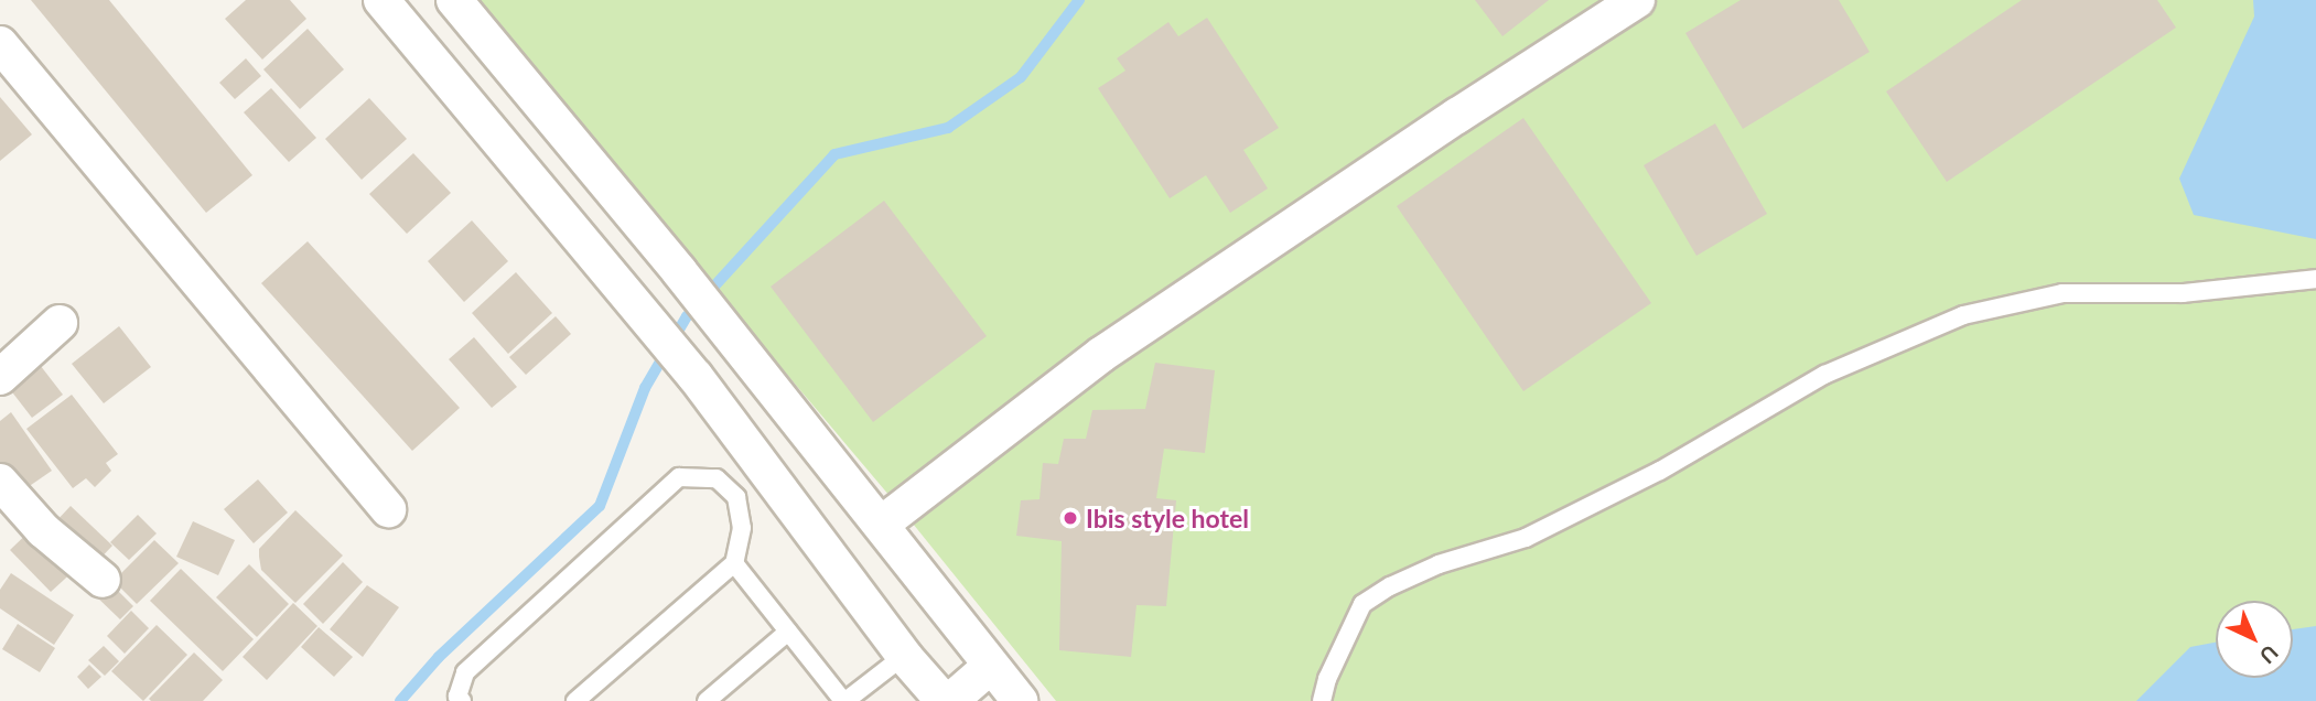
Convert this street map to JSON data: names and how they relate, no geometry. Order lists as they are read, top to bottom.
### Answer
{
  "places": ["Ibis style hotel"],
  "north": "bottom right"
}
